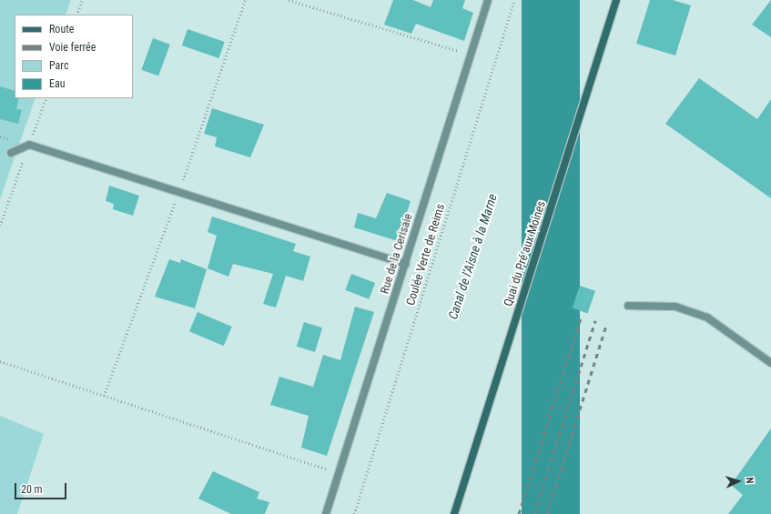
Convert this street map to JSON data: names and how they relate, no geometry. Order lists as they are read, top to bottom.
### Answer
{
  "streets": {
    "street": ["Rue de la Cerisaie", "Quai du Pré aux Moines"],
    "path": ["Coulée Verte de Reims"]
  },
  "water": ["Canal de l'Aisne à la Marne"],
  "legend": [
    "Route",
    "Voie ferrée",
    "Parc",
    "Eau"
  ],
  "scale_bar": "20 m",
  "north": "right"
}
